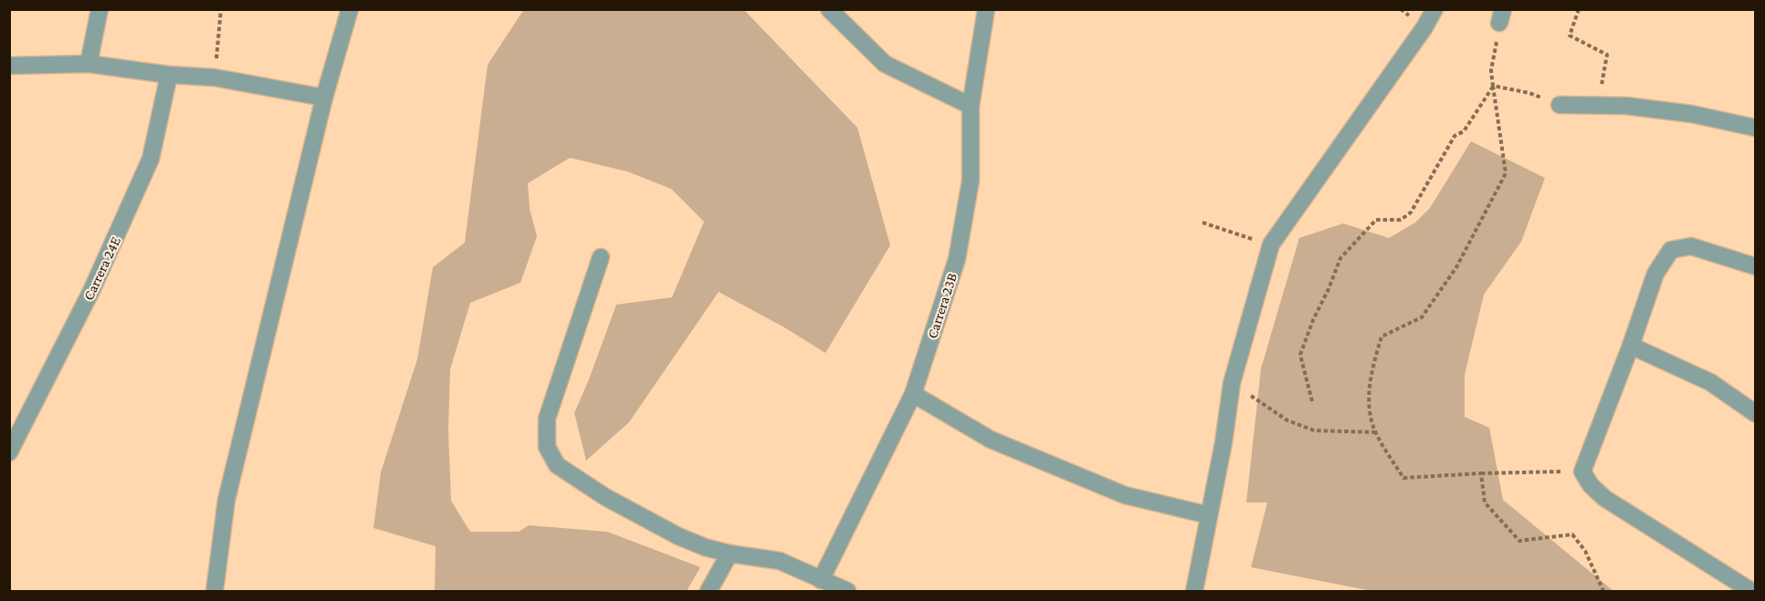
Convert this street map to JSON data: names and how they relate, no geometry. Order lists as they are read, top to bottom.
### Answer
{
  "streets": {
    "street": ["Carrera 24E", "Carrera 23B"]
  }
}
